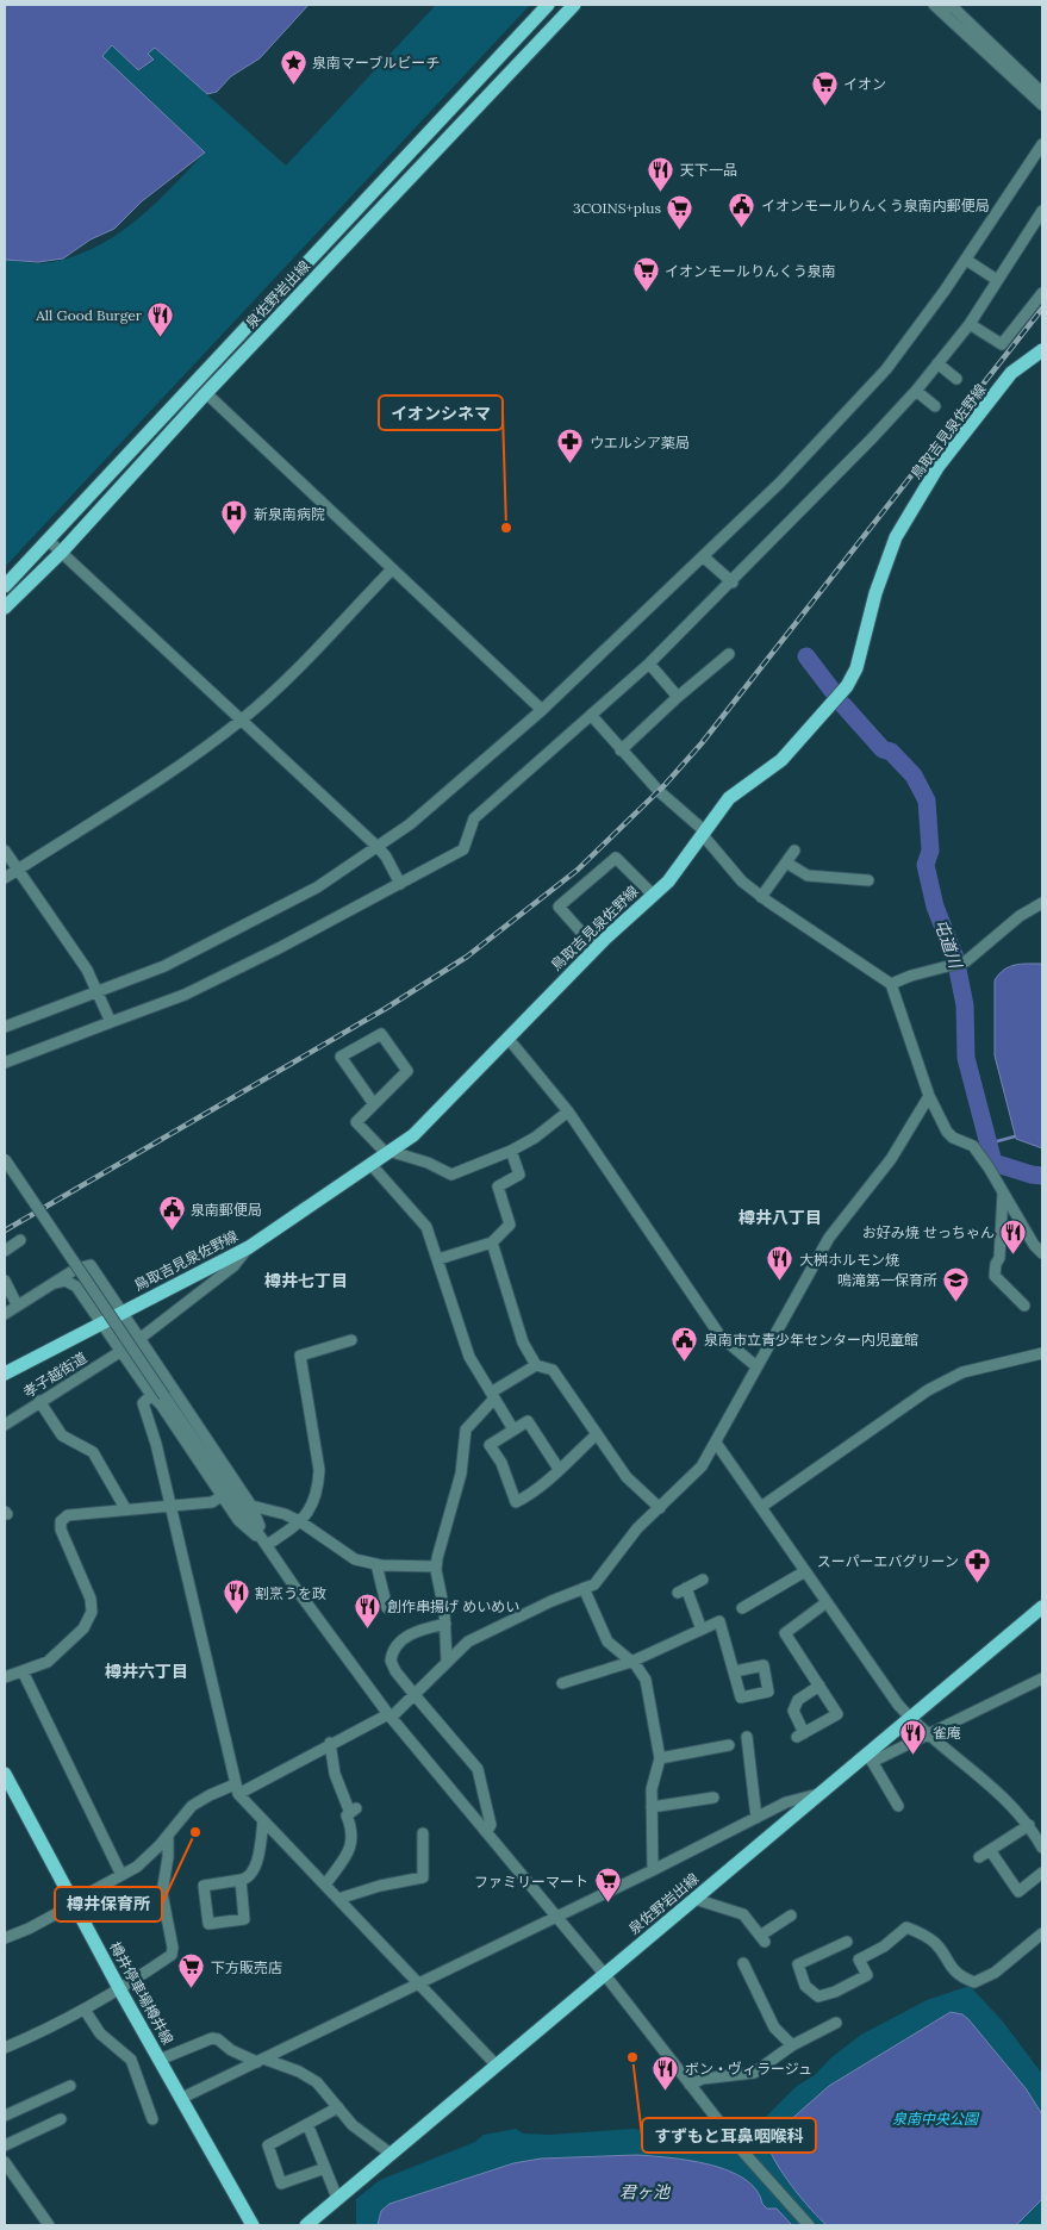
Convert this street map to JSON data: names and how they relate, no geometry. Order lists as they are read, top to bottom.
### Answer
{
  "streets": {
    "main road": ["泉佐野岩出線", "鳥取吉見泉佐野線", "樽井停車場樽井線"],
    "street": ["孝子越街道"]
  },
  "districts": ["樽井八丁目", "樽井七丁目", "樽井六丁目"],
  "water": ["屯道川", "君ヶ池"],
  "parks": ["泉南中央公園"],
  "places": {
    "place": ["泉南マーブルビーチ"],
    "supermarket": [
      "イオン",
      "3COINS+plus",
      "イオンモールりんくう泉南",
      "ファミリーマート",
      "下方販売店"
    ],
    "restaurant": [
      "天下一品",
      "All Good Burger",
      "お好み焼 せっちゃん",
      "大桝ホルモン焼",
      "割烹うを政",
      "創作串揚げ めいめい",
      "雀庵",
      "ボン・ヴィラージュ"
    ],
    "public building": ["イオンモールりんくう泉南内郵便局", "泉南郵便局", "泉南市立青少年センター内児童館"],
    "pharmacy": ["ウエルシア薬局", "スーパーエバグリーン"],
    "other": ["イオンシネマ", "樽井保育所", "すずもと耳鼻咽喉科"],
    "hospital": ["新泉南病院"],
    "school or university": ["鳴滝第一保育所"]
  }
}
